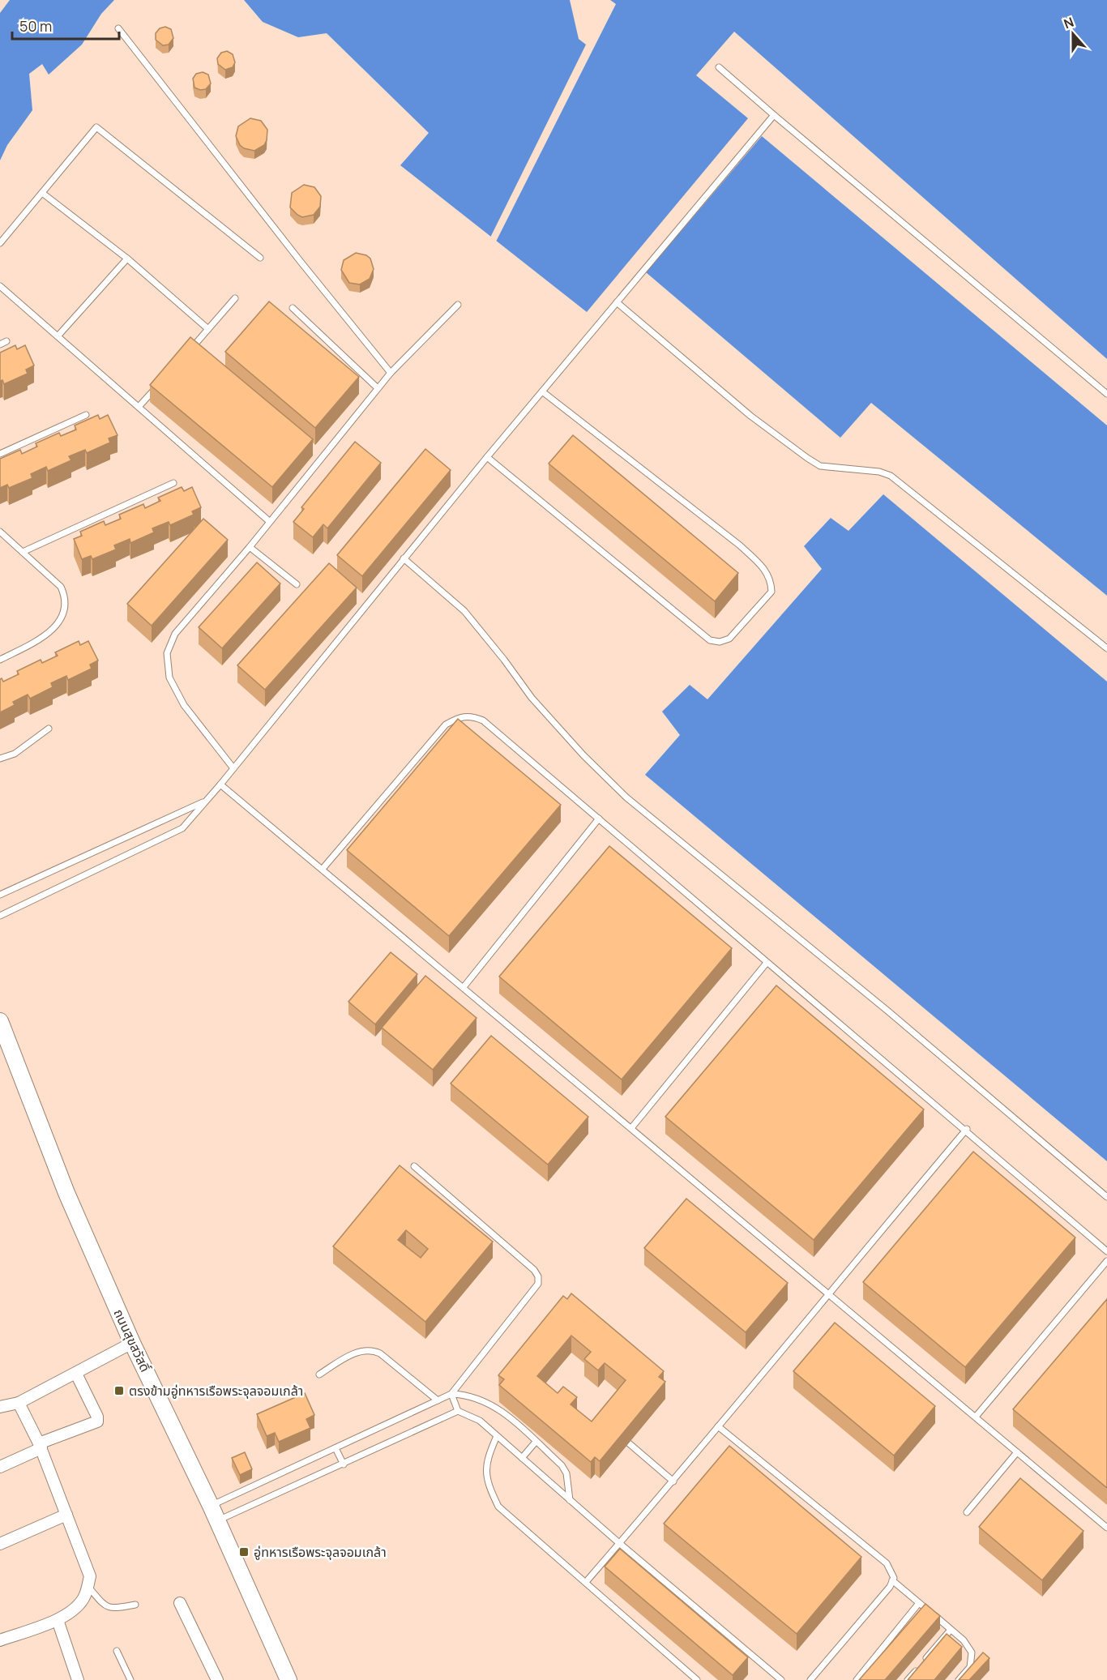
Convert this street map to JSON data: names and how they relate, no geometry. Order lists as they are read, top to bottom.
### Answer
{
  "streets": {
    "main road": ["ถนนสุขสวัสดิ์"]
  },
  "places": {
    "transit": ["ตรงข้ามอู่ทหารเรือพระจุลจอมเกล้า", "อู่ทหารเรือพระจุลจอมเกล้า"]
  },
  "scale_bar": "50 m",
  "north": "top"
}
